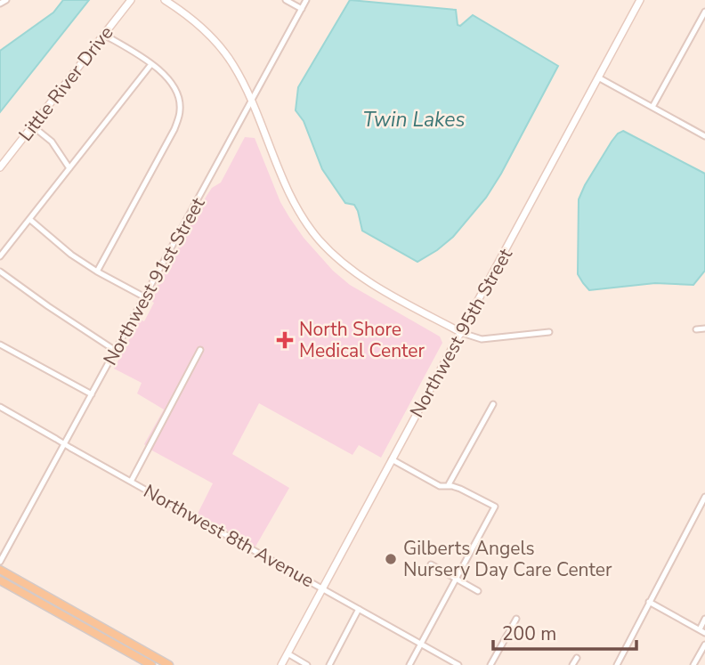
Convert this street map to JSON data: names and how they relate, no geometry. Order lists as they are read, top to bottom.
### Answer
{
  "streets": {
    "main road": ["Little River Drive", "Northwest 95th Street"],
    "street": ["Northwest 91st Street", "Northwest 8th Avenue"]
  },
  "crossings": [
    ["Northwest 91st Street", "Northwest 8th Avenue"],
    ["Northwest 95th Street", "Northwest 8th Avenue"]
  ],
  "water": ["Twin Lakes"],
  "places": {
    "health": ["North Shore Medical Center"],
    "other": ["Gilberts Angels Nursery Day Care Center"]
  },
  "scale_bar": "200 m"
}
